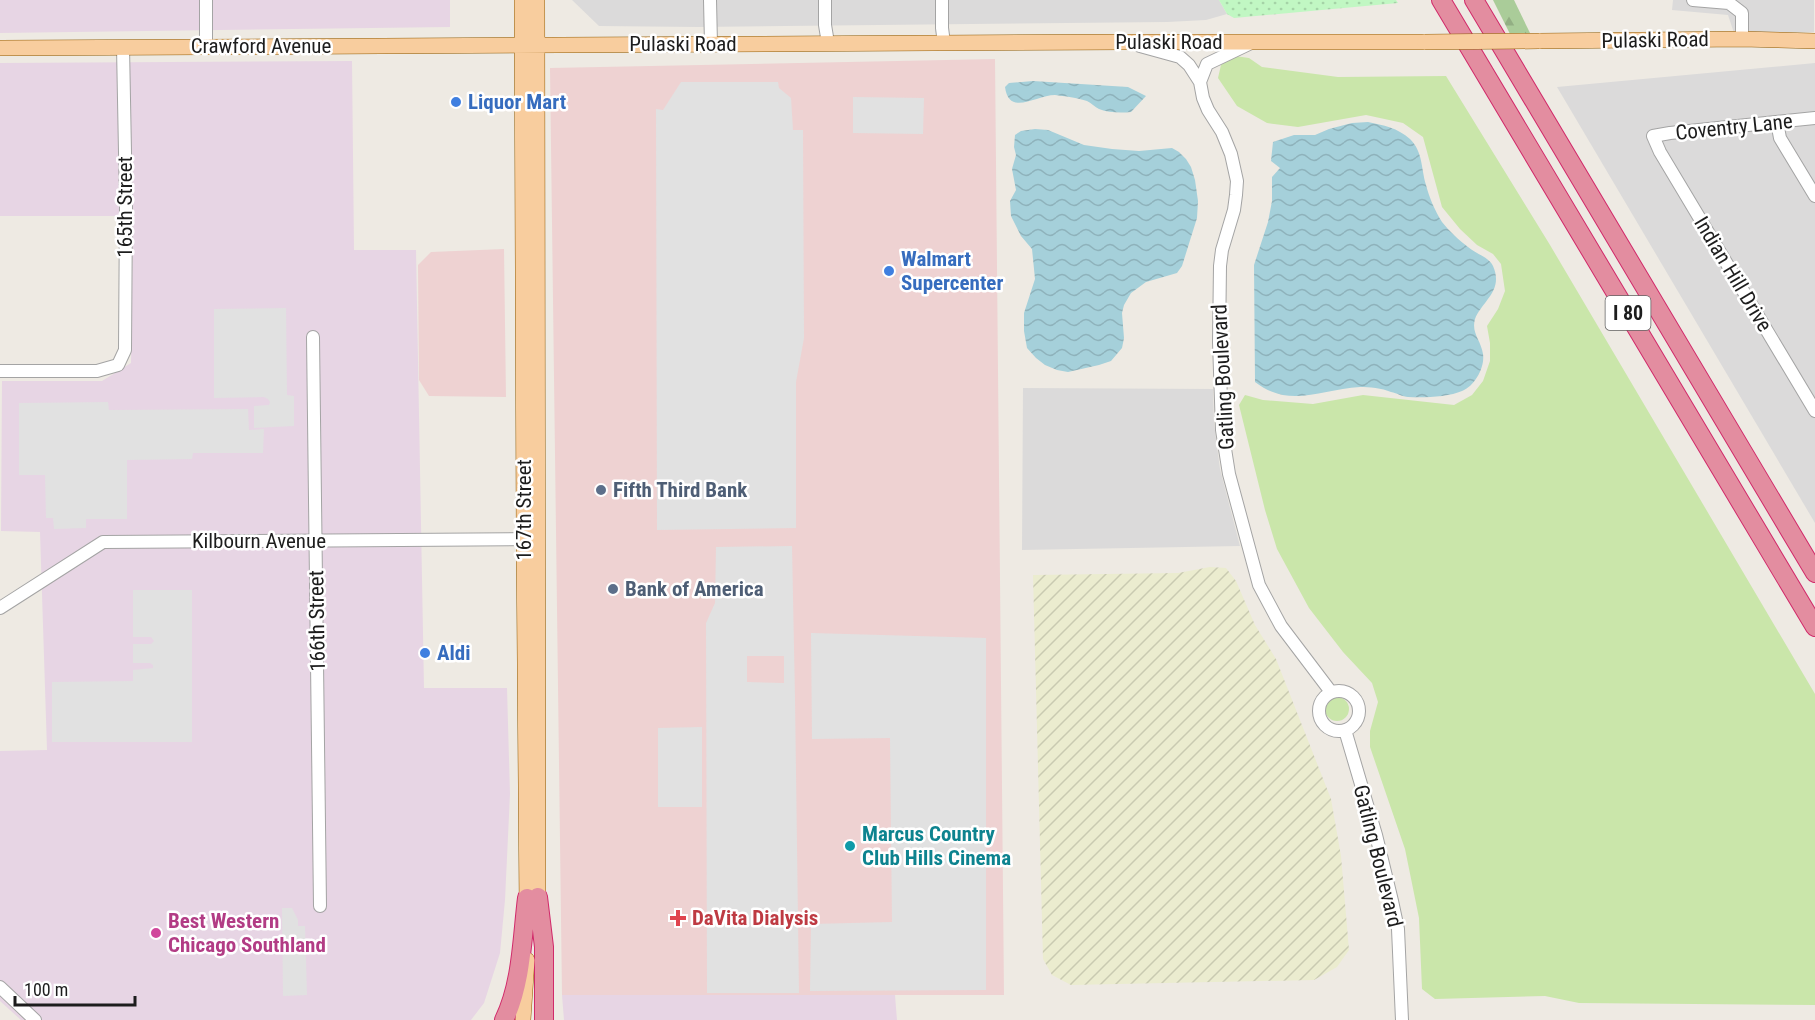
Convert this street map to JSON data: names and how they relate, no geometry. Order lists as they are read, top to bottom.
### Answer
{
  "streets": {
    "highway": ["I 80"],
    "main road": ["Pulaski Road", "Crawford Avenue", "167th Street"],
    "street": [
      "Coventry Lane",
      "165th Street",
      "Indian Hill Drive",
      "Gatling Boulevard",
      "Kilbourn Avenue",
      "166th Street"
    ]
  },
  "crossings": [
    ["Pulaski Road", "Crawford Avenue"],
    ["Pulaski Road", "Gatling Boulevard"],
    ["Pulaski Road", "167th Street"],
    ["Crawford Avenue", "165th Street"],
    ["Crawford Avenue", "167th Street"],
    ["Coventry Lane", "Indian Hill Drive"],
    ["167th Street", "Kilbourn Avenue"],
    ["Kilbourn Avenue", "166th Street"]
  ],
  "places": {
    "other": [
      "Liquor Mart",
      "Walmart Supercenter",
      "Fifth Third Bank",
      "Bank of America",
      "Aldi",
      "Marcus Country Club Hills Cinema",
      "Best Western Chicago Southland"
    ],
    "health": ["DaVita Dialysis"]
  },
  "scale_bar": "100 m"
}
